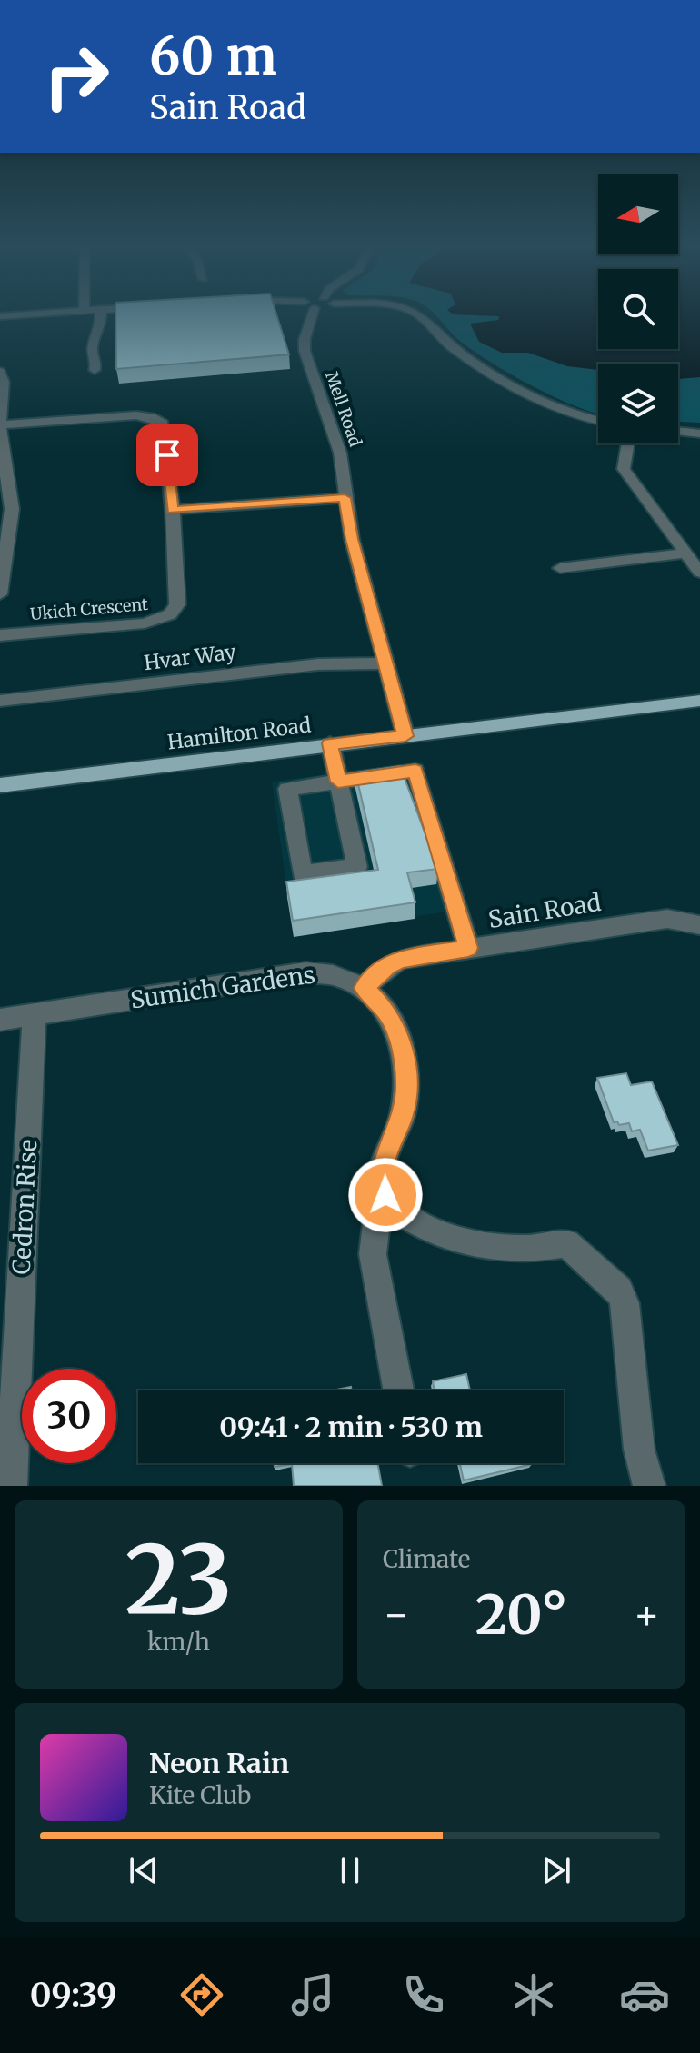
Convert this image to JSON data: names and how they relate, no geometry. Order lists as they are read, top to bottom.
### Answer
{
  "streets": {
    "main road": ["Hamilton Road"],
    "street": [
      "Mell Road",
      "Ukich Crescent",
      "Hvar Way",
      "Sain Road",
      "Sumich Gardens",
      "Cedron Rise"
    ]
  },
  "crossings": [
    ["Mell Road", "Hvar Way"],
    ["Mell Road", "Hamilton Road"],
    ["Sain Road", "Sumich Gardens"],
    ["Sumich Gardens", "Cedron Rise"]
  ],
  "north": "left",
  "page": {
    "turn": ["60 m", "Sain Road"],
    "limit": "30",
    "trip": "09:41 · 2 min · 530 m",
    "tile": [
      ["23", "km/h"],
      "Climate"
    ],
    "heat": ["−", "20°", "+"],
    "song": ["Neon Rain", "Kite Club"],
    "tabs": "09:39"
  }
}
